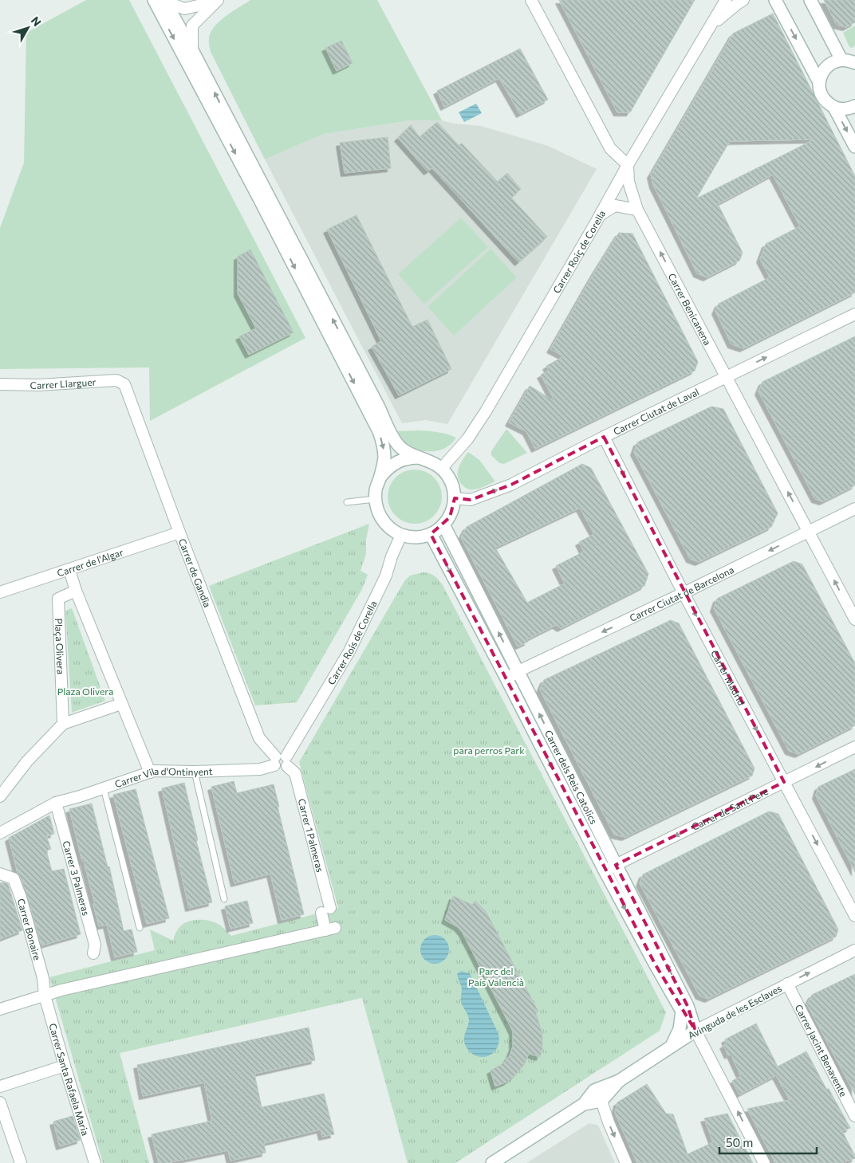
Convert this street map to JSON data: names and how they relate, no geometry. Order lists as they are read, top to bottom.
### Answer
{
  "streets": {
    "street": [
      "Carrer Roiç de Corella",
      "Carrer Benicanena",
      "Carrer Llarguer",
      "Carrer Ciutat de Laval",
      "Carrer de l'Algar",
      "Carrer de Gandia",
      "Carrer Ciutat de Barcelona",
      "Carrer Roís de Corella",
      "Plaça Olivera",
      "Carrer Madrid",
      "Carrer dels Reis Catolics",
      "Carrer Vila d'Ontinyent",
      "Carrer de Sant Pere",
      "Carrer 1 Palmeras",
      "Carrer 3 Palmeras",
      "Carrer Bonaire",
      "Avinguda de les Esclaves",
      "Carrer Jacint Benavente",
      "Carrer Santa Rafaela Maria"
    ]
  },
  "crossings": [
    ["Carrer Roiç de Corella", "Carrer Benicanena"],
    ["Carrer Roiç de Corella", "Carrer Ciutat de Laval"],
    ["Carrer Roiç de Corella", "Carrer Roís de Corella"],
    ["Carrer Roiç de Corella", "Carrer dels Reis Catolics"],
    ["Carrer Benicanena", "Carrer Ciutat de Laval"],
    ["Carrer Benicanena", "Carrer Ciutat de Barcelona"],
    ["Carrer Llarguer", "Carrer de Gandia"],
    ["Carrer Ciutat de Laval", "Carrer Roís de Corella"],
    ["Carrer Ciutat de Laval", "Carrer Madrid"],
    ["Carrer Ciutat de Laval", "Carrer dels Reis Catolics"],
    ["Carrer de l'Algar", "Carrer de Gandia"],
    ["Carrer de Gandia", "Carrer Roís de Corella"],
    ["Carrer de Gandia", "Carrer Vila d'Ontinyent"],
    ["Carrer de Gandia", "Carrer 1 Palmeras"],
    ["Carrer Ciutat de Barcelona", "Carrer Madrid"],
    ["Carrer Ciutat de Barcelona", "Carrer dels Reis Catolics"],
    ["Carrer Roís de Corella", "Carrer dels Reis Catolics"],
    ["Carrer Roís de Corella", "Carrer Vila d'Ontinyent"],
    ["Carrer Roís de Corella", "Carrer 1 Palmeras"],
    ["Carrer Madrid", "Carrer de Sant Pere"],
    ["Carrer dels Reis Catolics", "Carrer de Sant Pere"],
    ["Carrer dels Reis Catolics", "Avinguda de les Esclaves"],
    ["Carrer Vila d'Ontinyent", "Carrer 1 Palmeras"],
    ["Carrer Vila d'Ontinyent", "Carrer 3 Palmeras"],
    ["Carrer 1 Palmeras", "Carrer Bonaire"],
    ["Carrer 1 Palmeras", "Carrer Santa Rafaela Maria"],
    ["Carrer Bonaire", "Carrer Santa Rafaela Maria"],
    ["Avinguda de les Esclaves", "Carrer Jacint Benavente"]
  ],
  "one_way": [
    "Carrer Benicanena",
    "Carrer Ciutat de Laval",
    "Carrer Ciutat de Barcelona",
    "Carrer Madrid",
    "Carrer de Sant Pere"
  ],
  "parks": ["Plaza Olivera", "para perros Park", "Parc del País Valencià"],
  "scale_bar": "50 m",
  "north": "top right"
}
